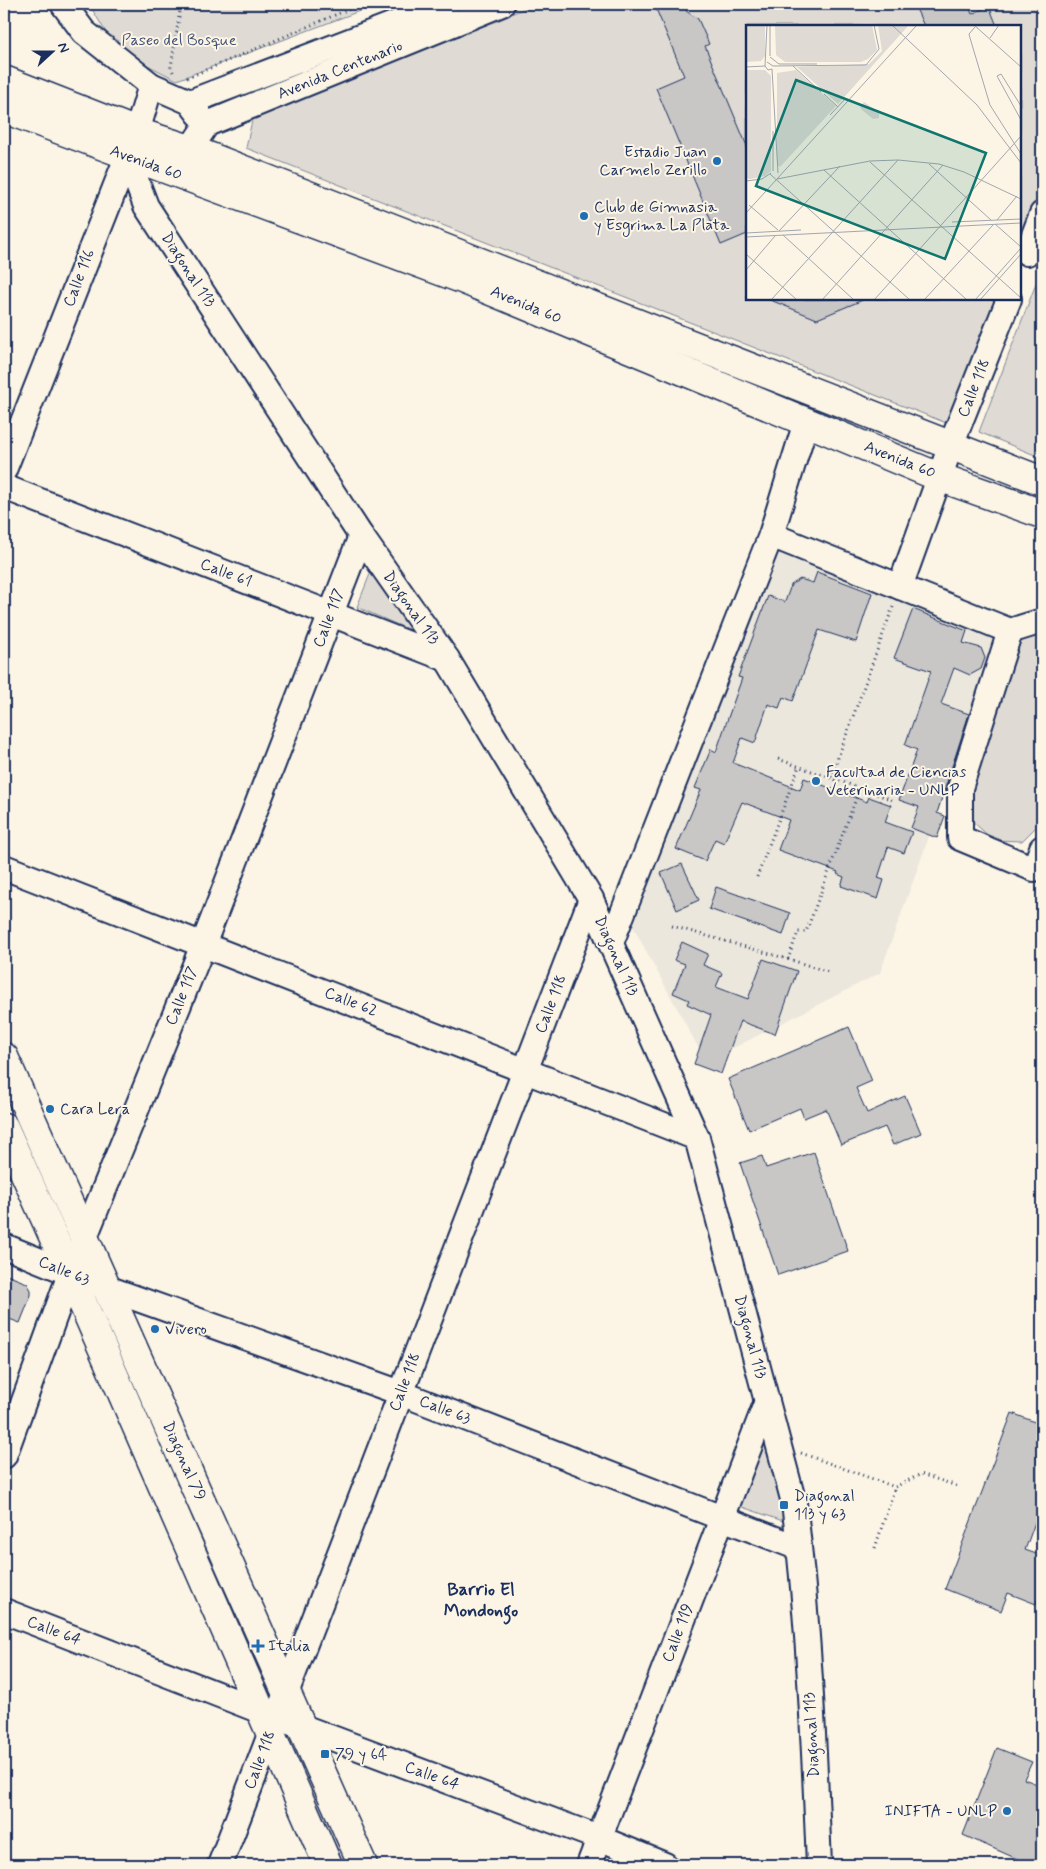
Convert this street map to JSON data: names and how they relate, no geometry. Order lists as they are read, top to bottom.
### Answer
{
  "streets": {
    "main road": ["Avenida 60", "Diagonal 79"],
    "street": [
      "Avenida Centenario",
      "Diagonal 113",
      "Calle 116",
      "Calle 118",
      "Calle 61",
      "Calle 117",
      "Calle 62",
      "Calle 63",
      "Calle 64",
      "Calle 119"
    ]
  },
  "crossings": [
    ["Avenida 60", "Diagonal 113"],
    ["Avenida 60", "Calle 116"],
    ["Avenida 60", "Calle 118"],
    ["Diagonal 113", "Calle 116"],
    ["Diagonal 113", "Calle 118"],
    ["Diagonal 113", "Calle 61"],
    ["Diagonal 113", "Calle 117"],
    ["Diagonal 113", "Calle 62"],
    ["Diagonal 113", "Calle 63"],
    ["Diagonal 113", "Calle 119"],
    ["Calle 118", "Calle 62"],
    ["Calle 118", "Calle 63"],
    ["Calle 118", "Diagonal 79"],
    ["Calle 118", "Calle 64"],
    ["Calle 61", "Calle 117"],
    ["Calle 117", "Calle 62"],
    ["Calle 117", "Calle 63"],
    ["Calle 117", "Diagonal 79"],
    ["Calle 63", "Diagonal 79"],
    ["Calle 63", "Calle 119"],
    ["Diagonal 79", "Calle 64"],
    ["Calle 64", "Calle 119"]
  ],
  "districts": ["Barrio El Mondongo"],
  "parks": ["Paseo del Bosque"],
  "places": {
    "other": [
      "Estadio Juan Carmelo Zerillo",
      "Club de Gimnasia y Esgrima La Plata",
      "Facultad de Ciencias Veterinaria - UNLP",
      "Cara Lera",
      "Vivero",
      "INIFTA - UNLP"
    ],
    "transit": ["Diagonal 113 y 63", "79 y 64"],
    "health": ["Italia"]
  },
  "north": "right"
}
